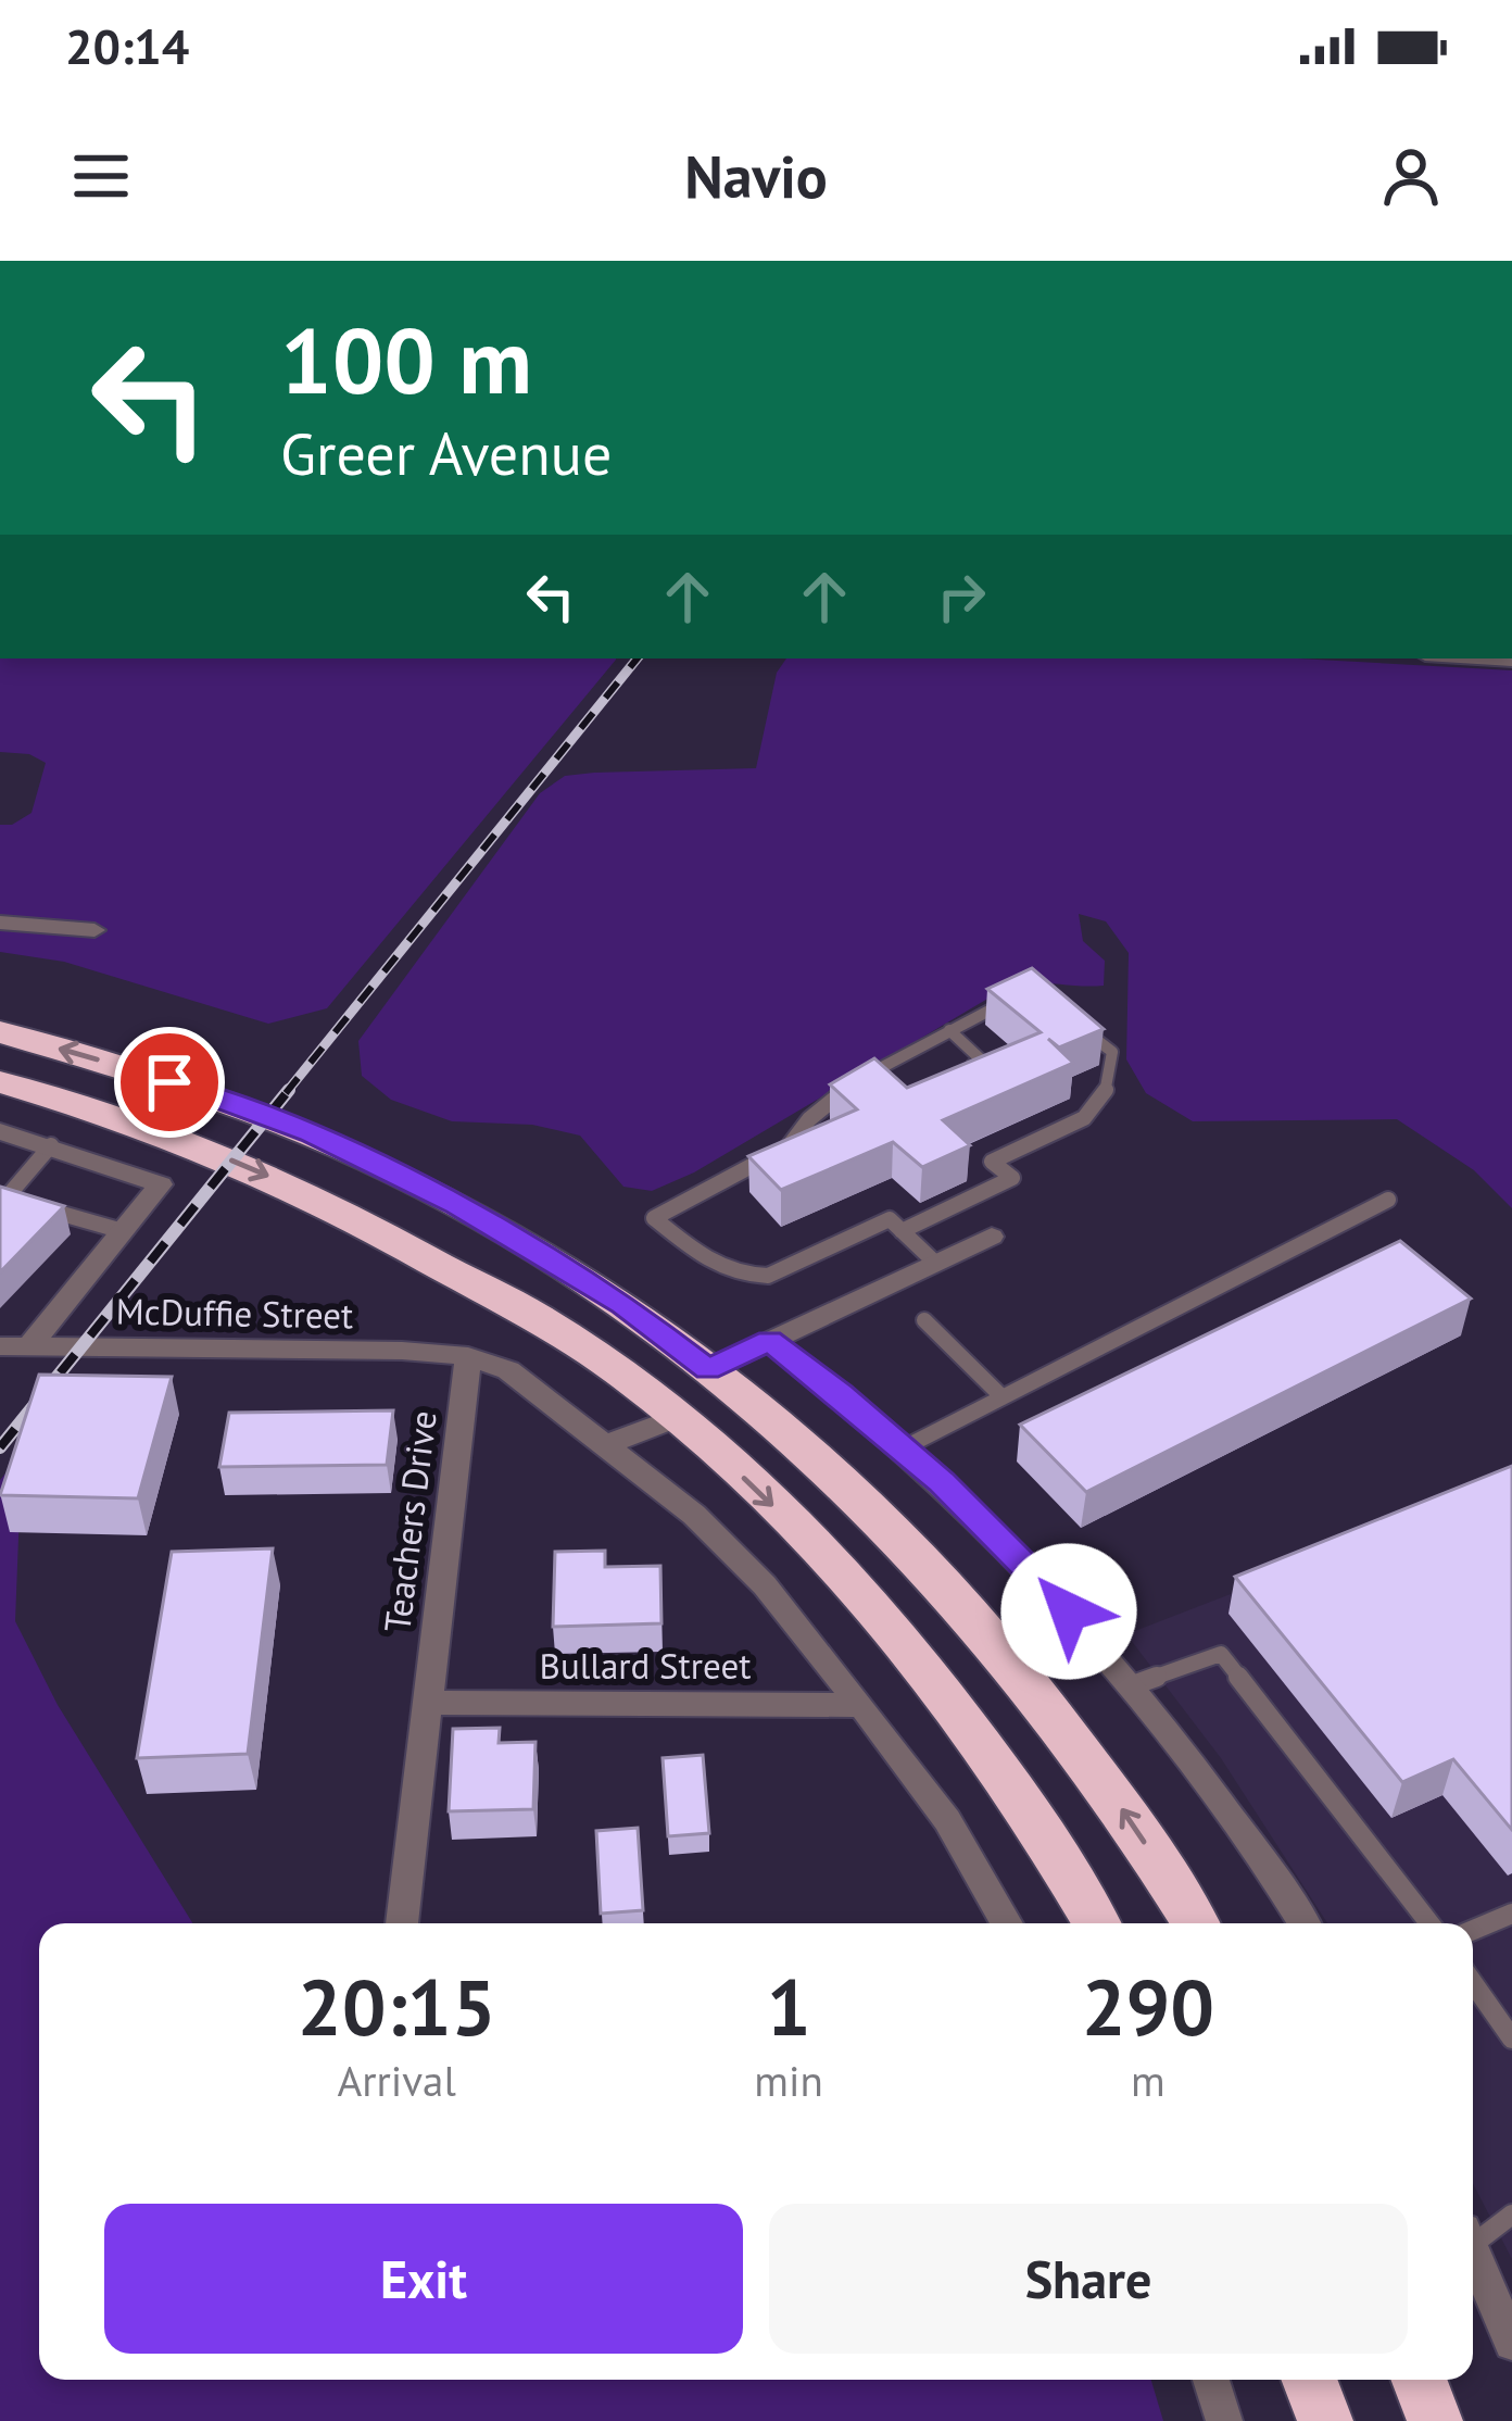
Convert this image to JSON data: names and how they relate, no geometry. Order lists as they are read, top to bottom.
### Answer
{
  "streets": {
    "street": ["McDuffie Street", "Teachers Drive", "Bullard Street"]
  },
  "crossings": [
    ["McDuffie Street", "Teachers Drive"],
    ["Teachers Drive", "Bullard Street"]
  ],
  "page": {
    "status": "20:14",
    "header": "Navio",
    "turn": ["100 m", "Greer Avenue"],
    "eta": [
      "20:15",
      "Arrival",
      "1",
      "min",
      "290",
      "m"
    ],
    "buttons": ["Exit", "Share"]
  }
}
